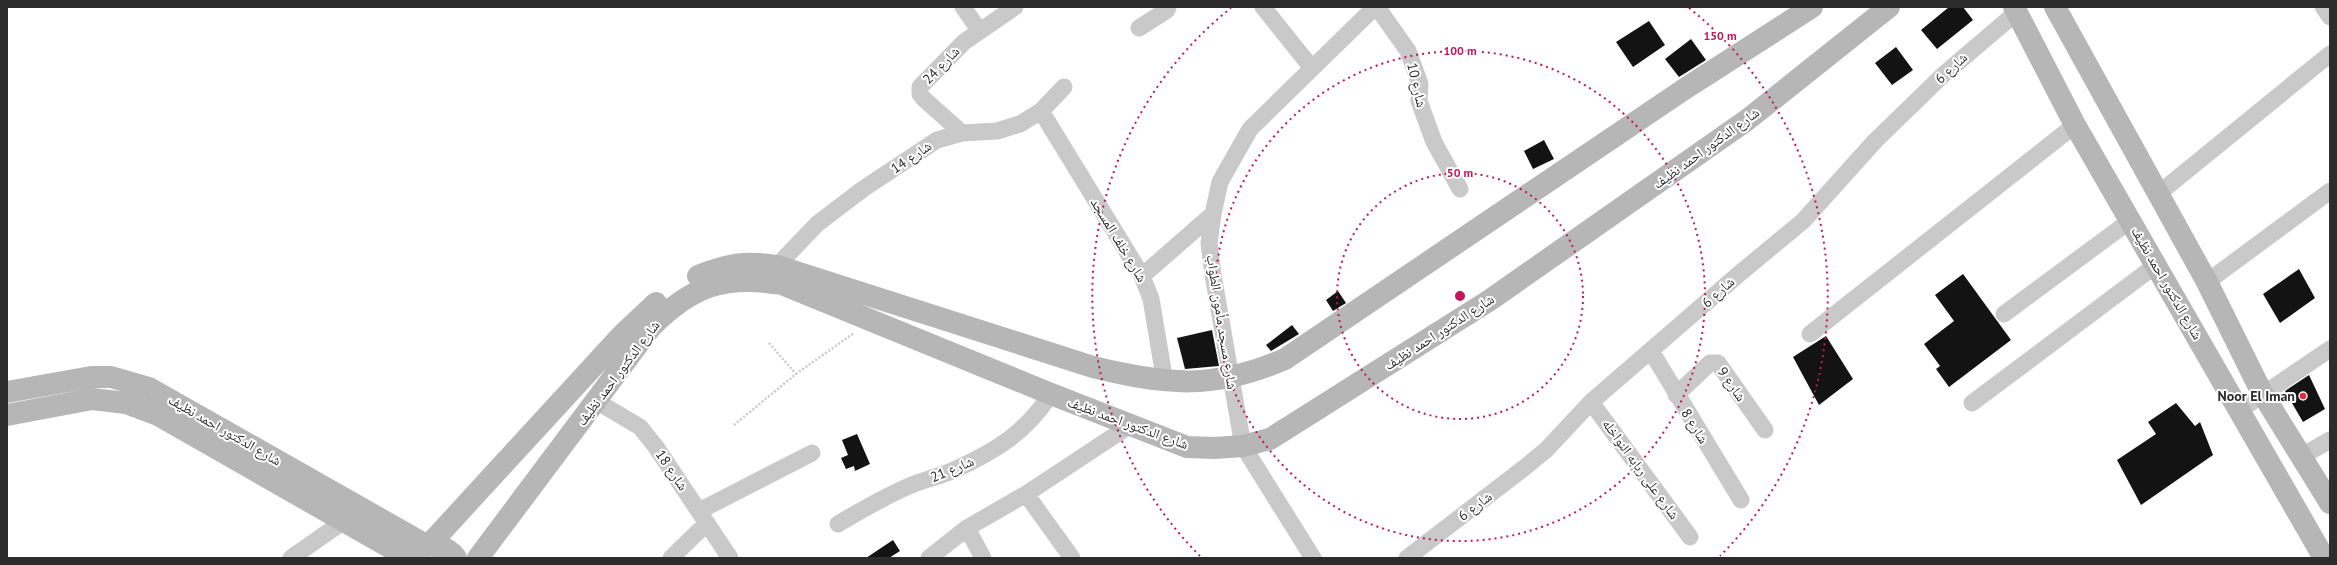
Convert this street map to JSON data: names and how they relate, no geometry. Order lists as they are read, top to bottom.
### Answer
{
  "streets": {
    "main road": ["شارع الدكتور احمد نظيف"],
    "street": [
      "شارع 24",
      "شارع 6",
      "شارع 10",
      "شارع 14",
      "شارع خلف المسجد",
      "شارع مسجد مأمون الطواب",
      "شارع 9",
      "شارع 8",
      "شارع 21",
      "شارع على ربابه النواخله",
      "شارع 18"
    ]
  },
  "crossings": [
    ["شارع 24", "شارع 14"],
    ["شارع 6", "شارع الدكتور احمد نظيف"],
    ["شارع 6", "شارع 8"],
    ["شارع 6", "شارع على ربابه النواخله"],
    ["شارع 10", "شارع مسجد مأمون الطواب"],
    ["شارع الدكتور احمد نظيف", "شارع 14"],
    ["شارع الدكتور احمد نظيف", "شارع خلف المسجد"],
    ["شارع الدكتور احمد نظيف", "شارع مسجد مأمون الطواب"],
    ["شارع الدكتور احمد نظيف", "شارع 21"],
    ["شارع الدكتور احمد نظيف", "شارع 18"],
    ["شارع 14", "شارع خلف المسجد"],
    ["شارع 9", "شارع 8"]
  ],
  "places": ["Noor El Iman"],
  "rings": ["150 m", "100 m", "50 m"]
}
